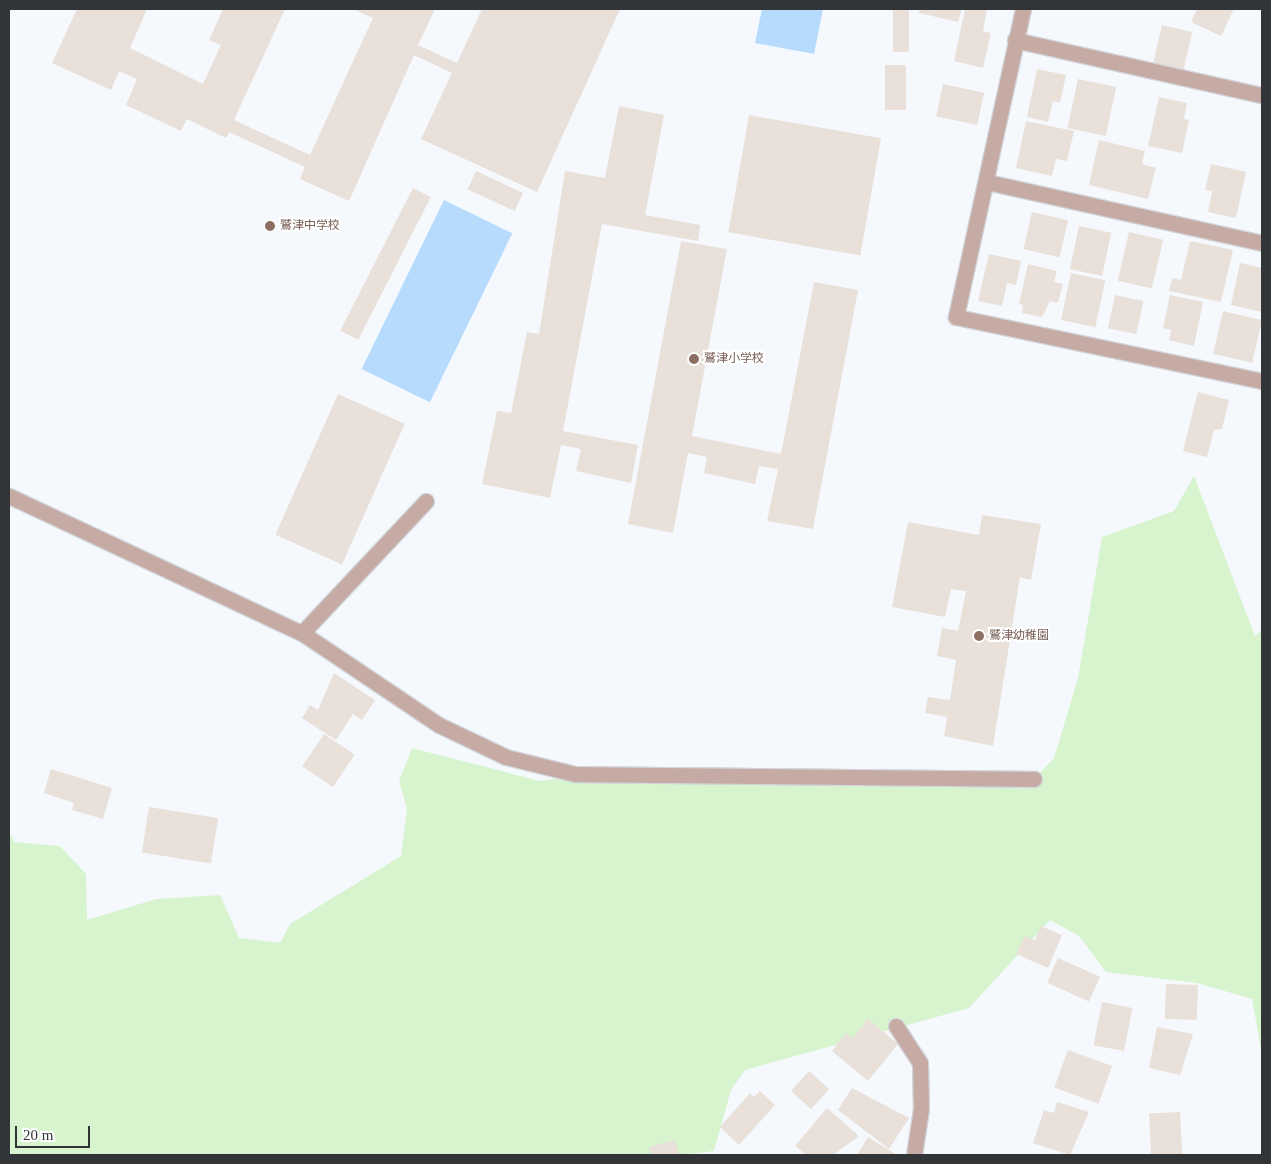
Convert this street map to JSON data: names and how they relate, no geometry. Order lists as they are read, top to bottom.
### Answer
{
  "places": ["鷲津中学校", "鷲津小学校", "鷲津幼稚園"],
  "scale_bar": "20 m"
}
